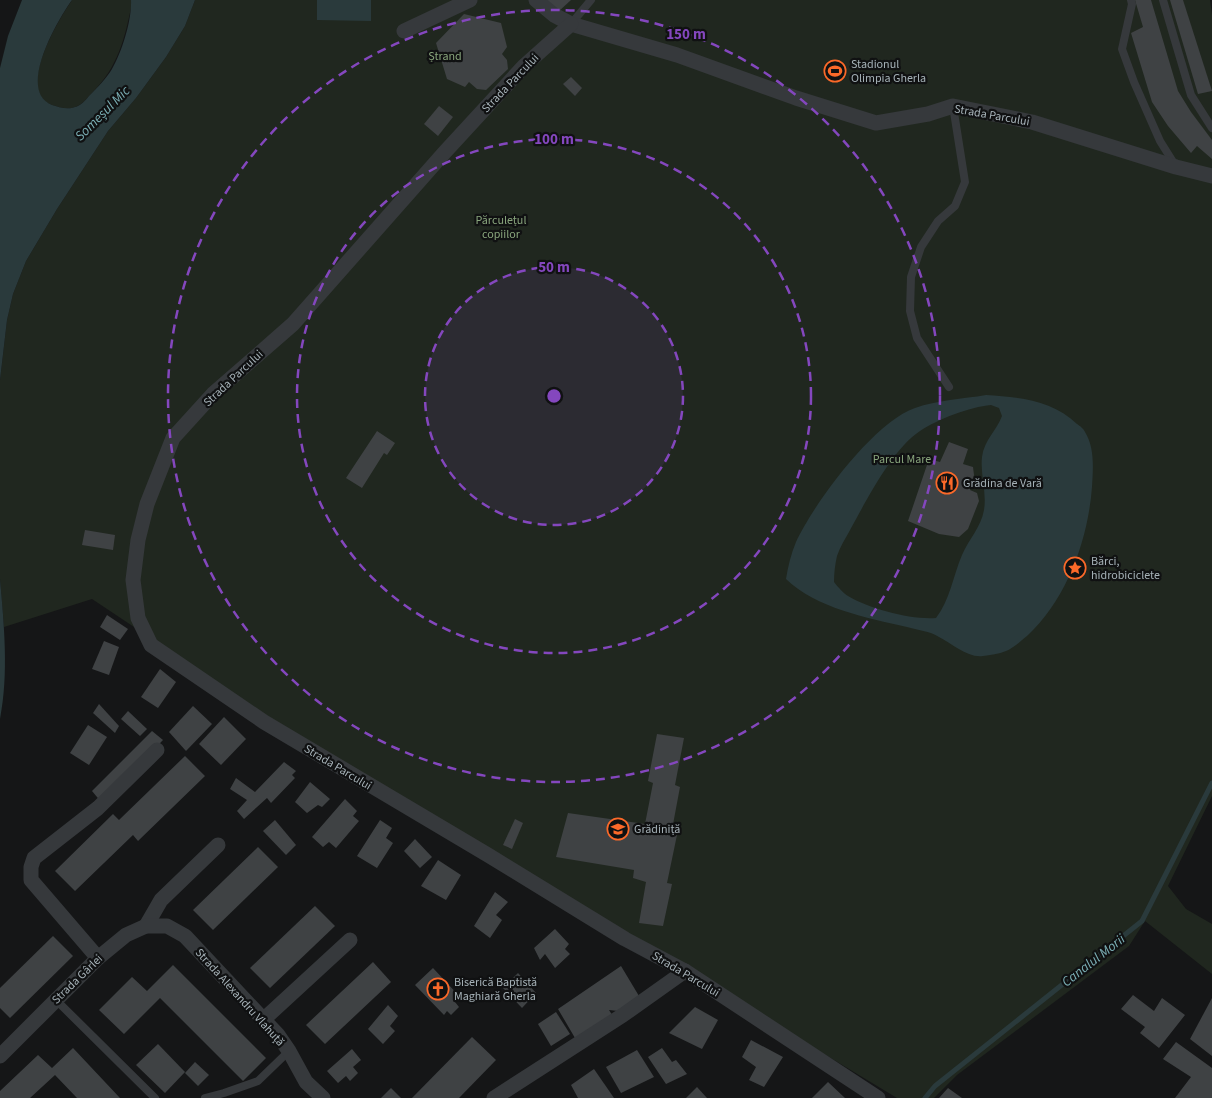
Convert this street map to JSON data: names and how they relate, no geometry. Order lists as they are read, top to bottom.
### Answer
{
  "streets": {
    "street": ["Strada Parcului", "Strada Gârlei", "Strada Alexandru Vlahuță"]
  },
  "crossings": [
    ["Strada Gârlei", "Strada Alexandru Vlahuță"]
  ],
  "water": ["Someșul Mic", "Canalul Morii"],
  "parks": ["Ștrand", "Părculețul copiilor", "Parcul Mare"],
  "places": {
    "sports": ["Stadionul Olimpia Gherla"],
    "restaurant": ["Grădina de Vară"],
    "place": ["Bărci, hidrobiciclete"],
    "school or university": ["Grădiniță"],
    "church": ["Biserică Baptistă Maghiară Gherla"]
  },
  "rings": ["150 m", "100 m", "50 m"]
}
